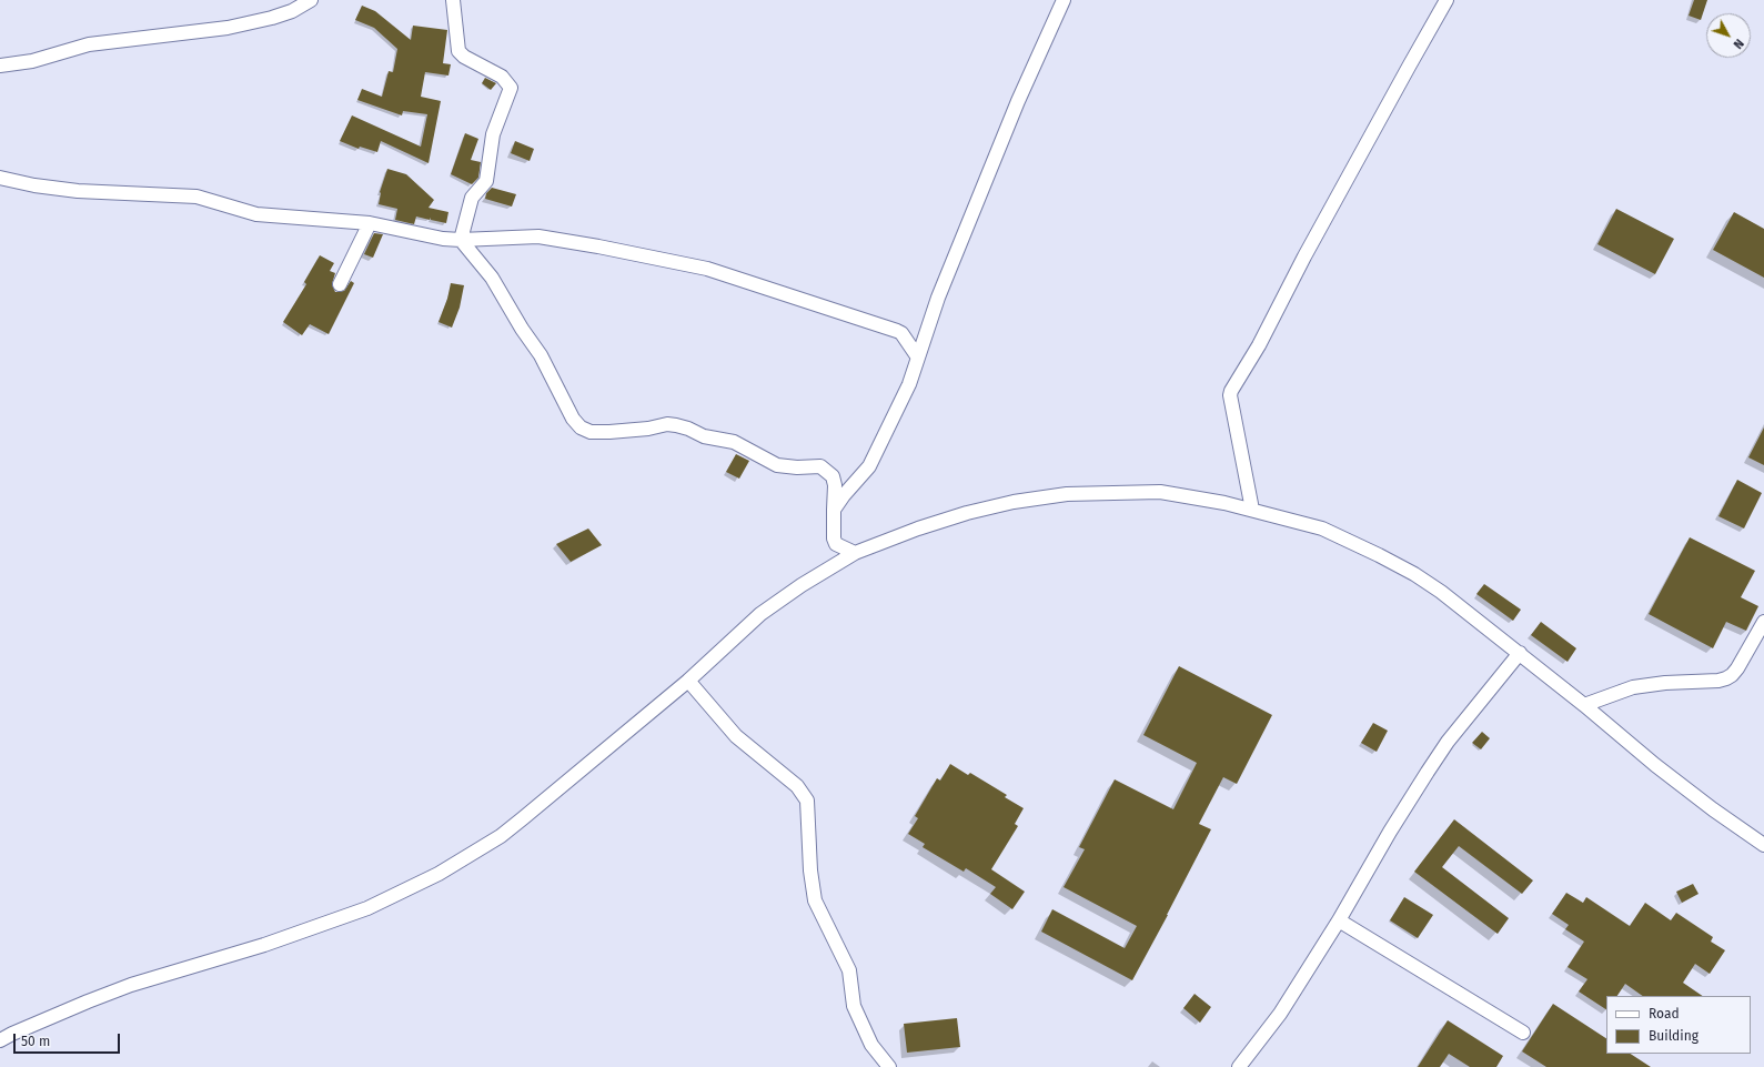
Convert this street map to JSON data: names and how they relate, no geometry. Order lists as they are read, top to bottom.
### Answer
{
  "legend": ["Road", "Building"],
  "scale_bar": "50 m",
  "north": "bottom right"
}
